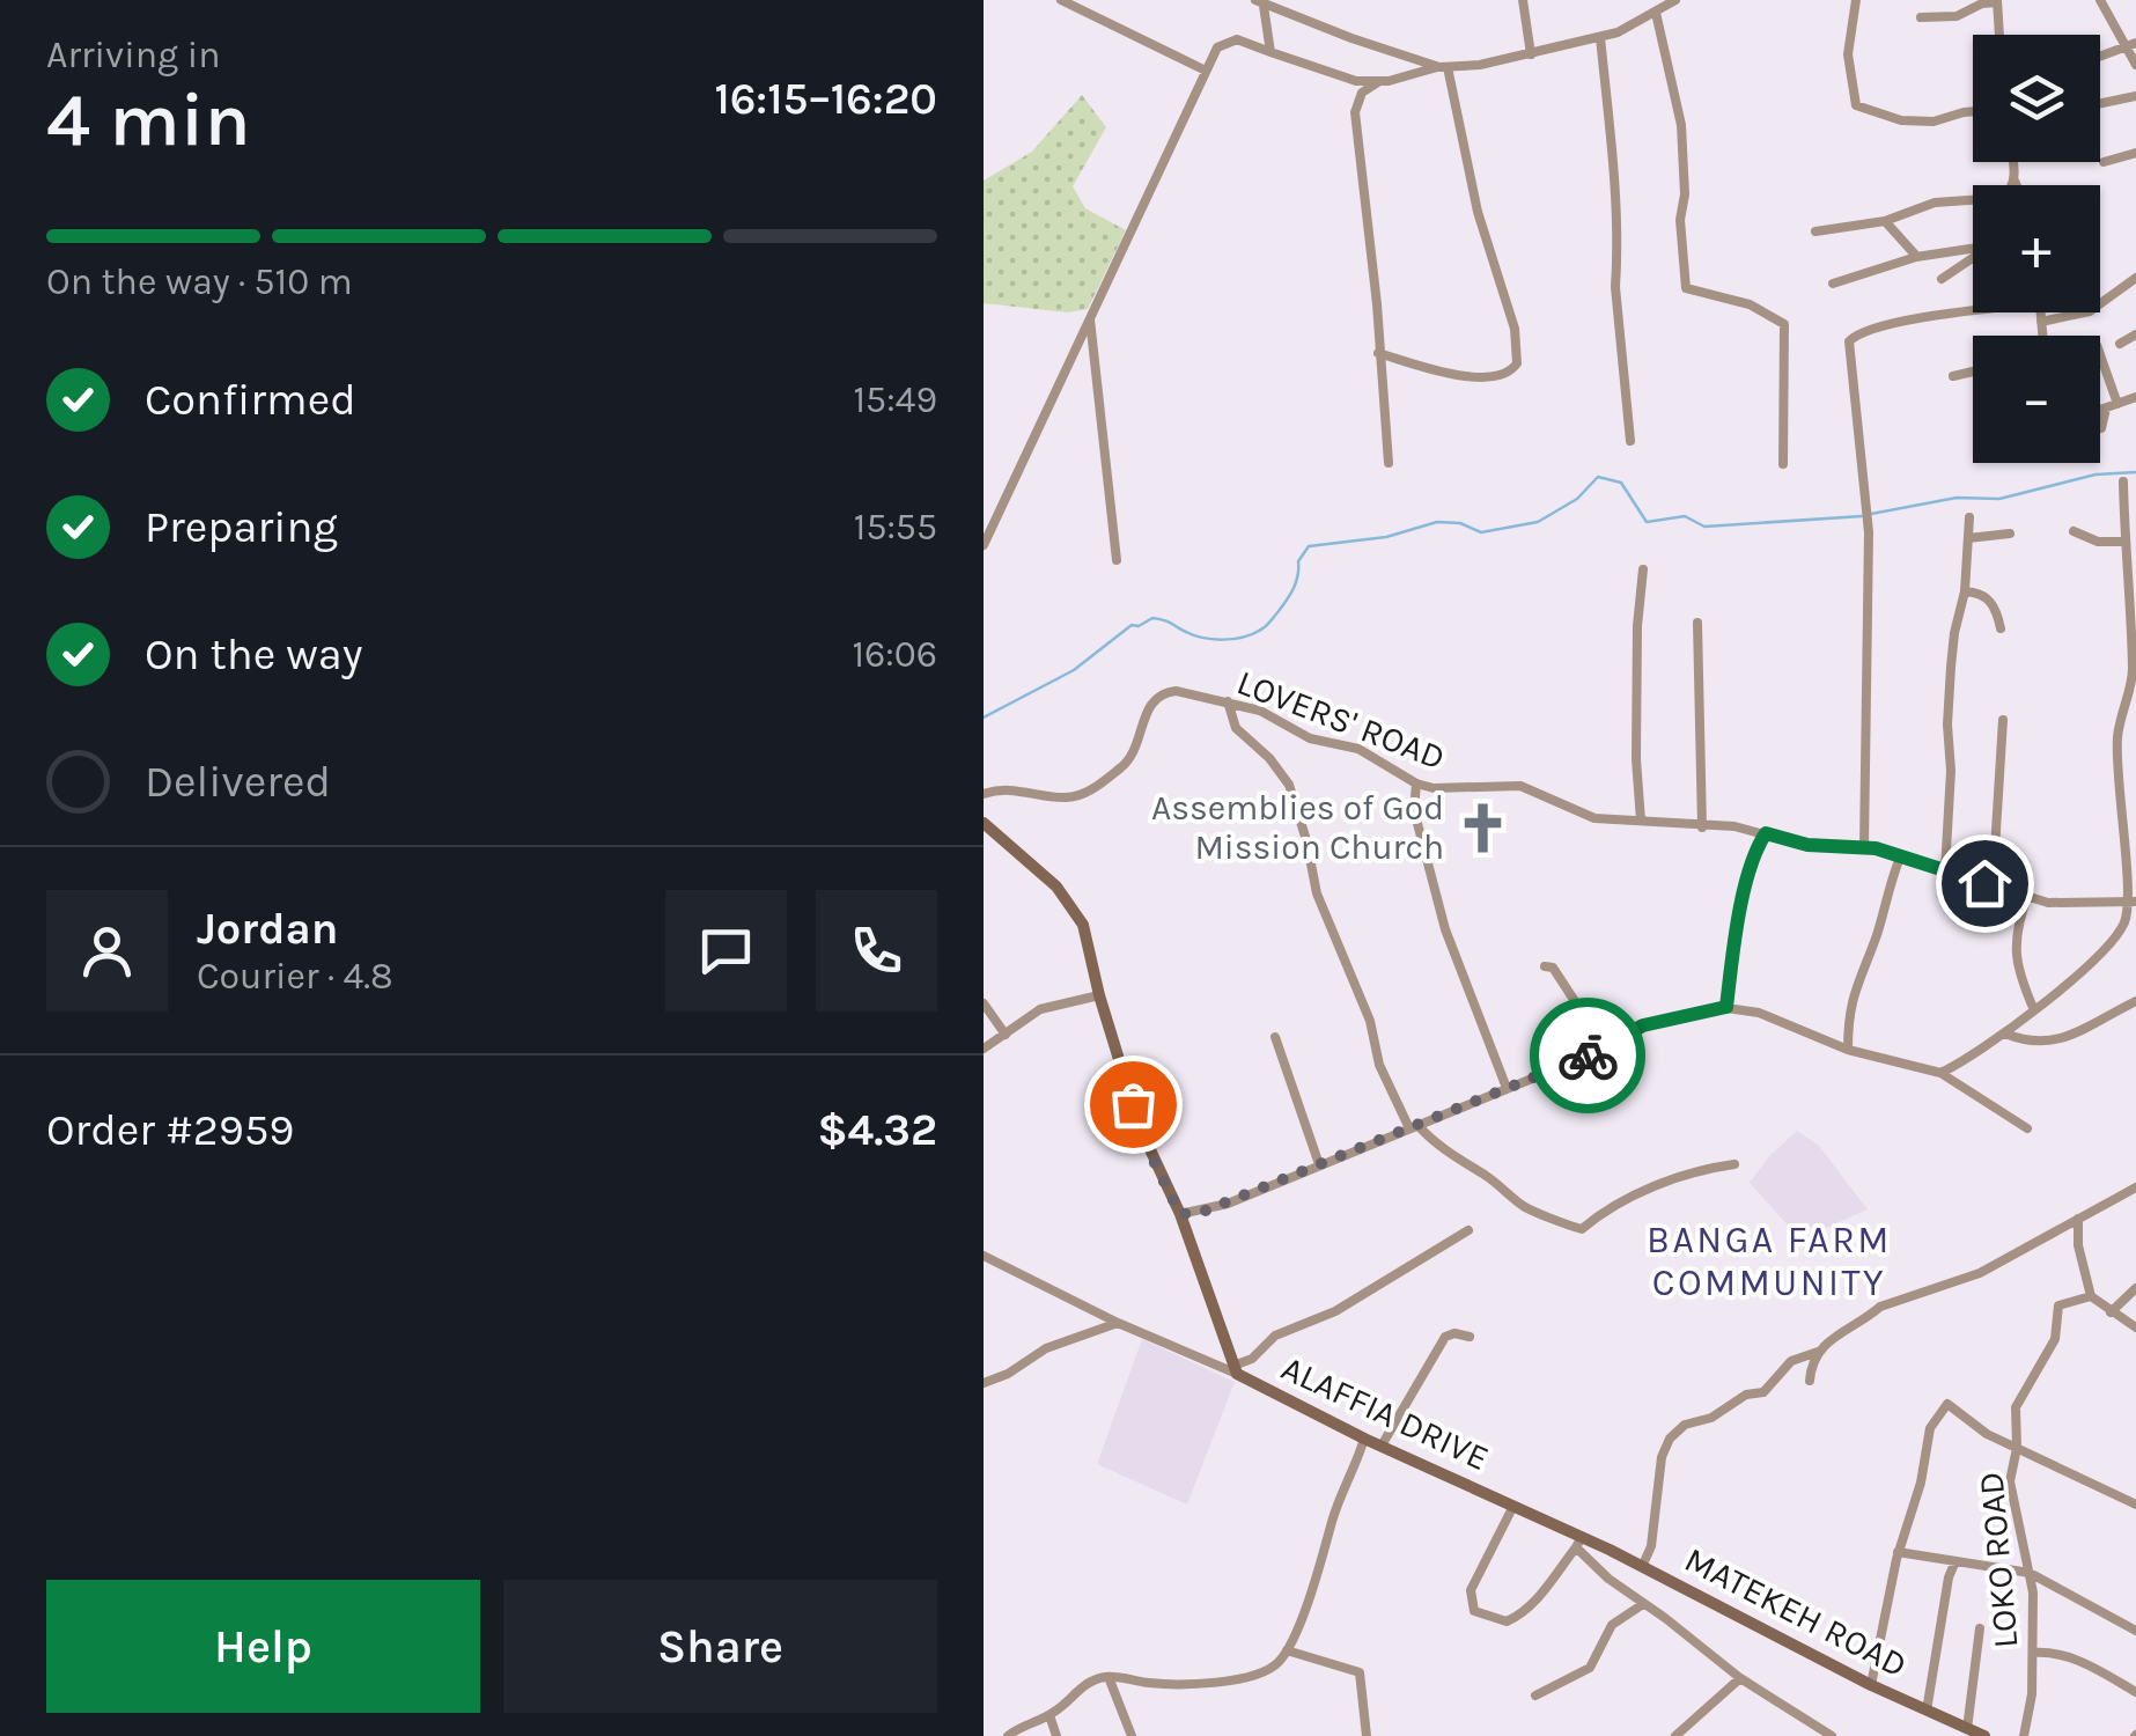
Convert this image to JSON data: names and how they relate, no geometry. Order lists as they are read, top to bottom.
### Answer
{
  "streets": {
    "street": [
      "LOVERS' ROAD",
      "ALAFFIA DRIVE",
      "LOKO ROAD",
      "MATEKEH ROAD"
    ]
  },
  "crossings": [
    ["ALAFFIA DRIVE", "MATEKEH ROAD"]
  ],
  "districts": ["BANGA FARM COMMUNITY"],
  "places": {
    "church": ["Assemblies of God Mission Church"]
  },
  "page": {
    "heading": ["4 min", "Arriving in", "16:15–16:20"],
    "panel": [
      "Jordan",
      "Courier · 4.8",
      "Order #2959",
      "$4.32"
    ],
    "map_buttons": ["+", "−"],
    "bar": "On the way · 510 m",
    "list": [
      ["Confirmed", "15:49"],
      ["Preparing", "15:55"],
      ["On the way", "16:06"],
      "Delivered"
    ],
    "buttons": ["Help", "Share"]
  }
}
